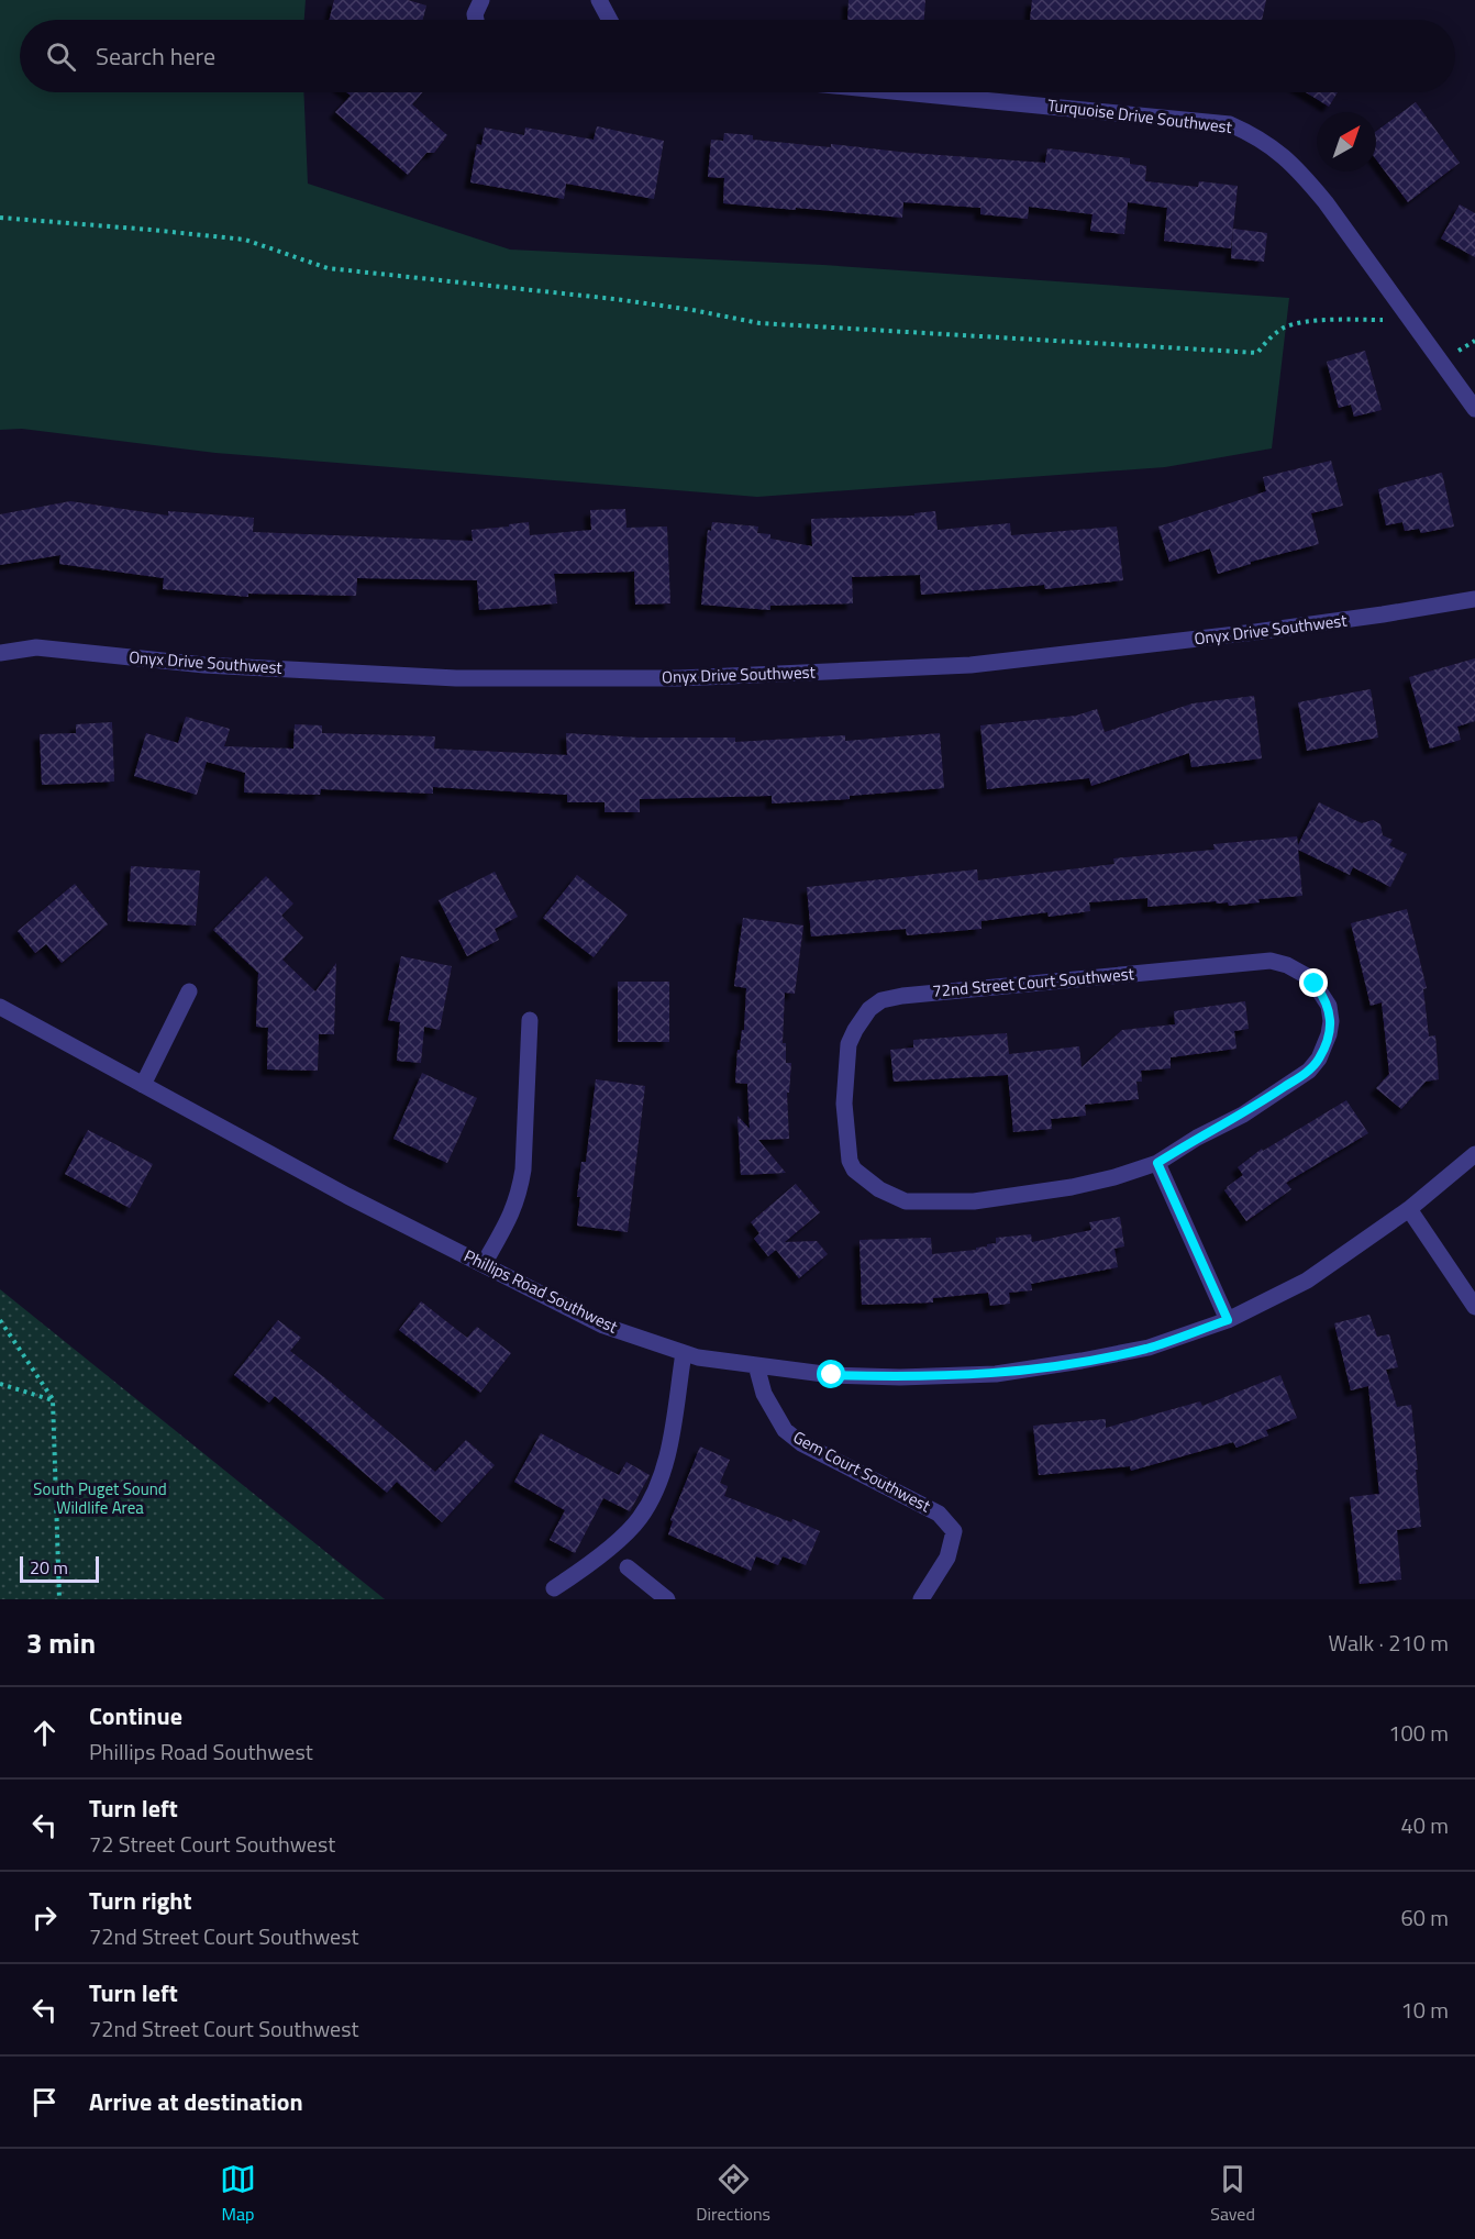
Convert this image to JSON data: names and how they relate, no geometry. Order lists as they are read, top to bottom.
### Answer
{
  "streets": {
    "street": [
      "Turquoise Drive Southwest",
      "Onyx Drive Southwest",
      "72nd Street Court Southwest",
      "Phillips Road Southwest",
      "Gem Court Southwest"
    ]
  },
  "crossings": [
    ["Phillips Road Southwest", "Gem Court Southwest"]
  ],
  "parks": ["South Puget Sound Wildlife Area"],
  "scale_bar": "20 m",
  "north": "top right",
  "page": {
    "search": "Search here",
    "scale": "20 m",
    "heading": ["3 min", "Walk · 210 m"],
    "list": [
      ["Continue", "Phillips Road Southwest", "100 m"],
      ["Turn left", "72 Street Court Southwest", "40 m"],
      ["Turn right", "72nd Street Court Southwest", "60 m"],
      ["Turn left", "72nd Street Court Southwest", "10 m"],
      "Arrive at destination"
    ],
    "nav": ["Map", "Directions", "Saved"]
  }
}
